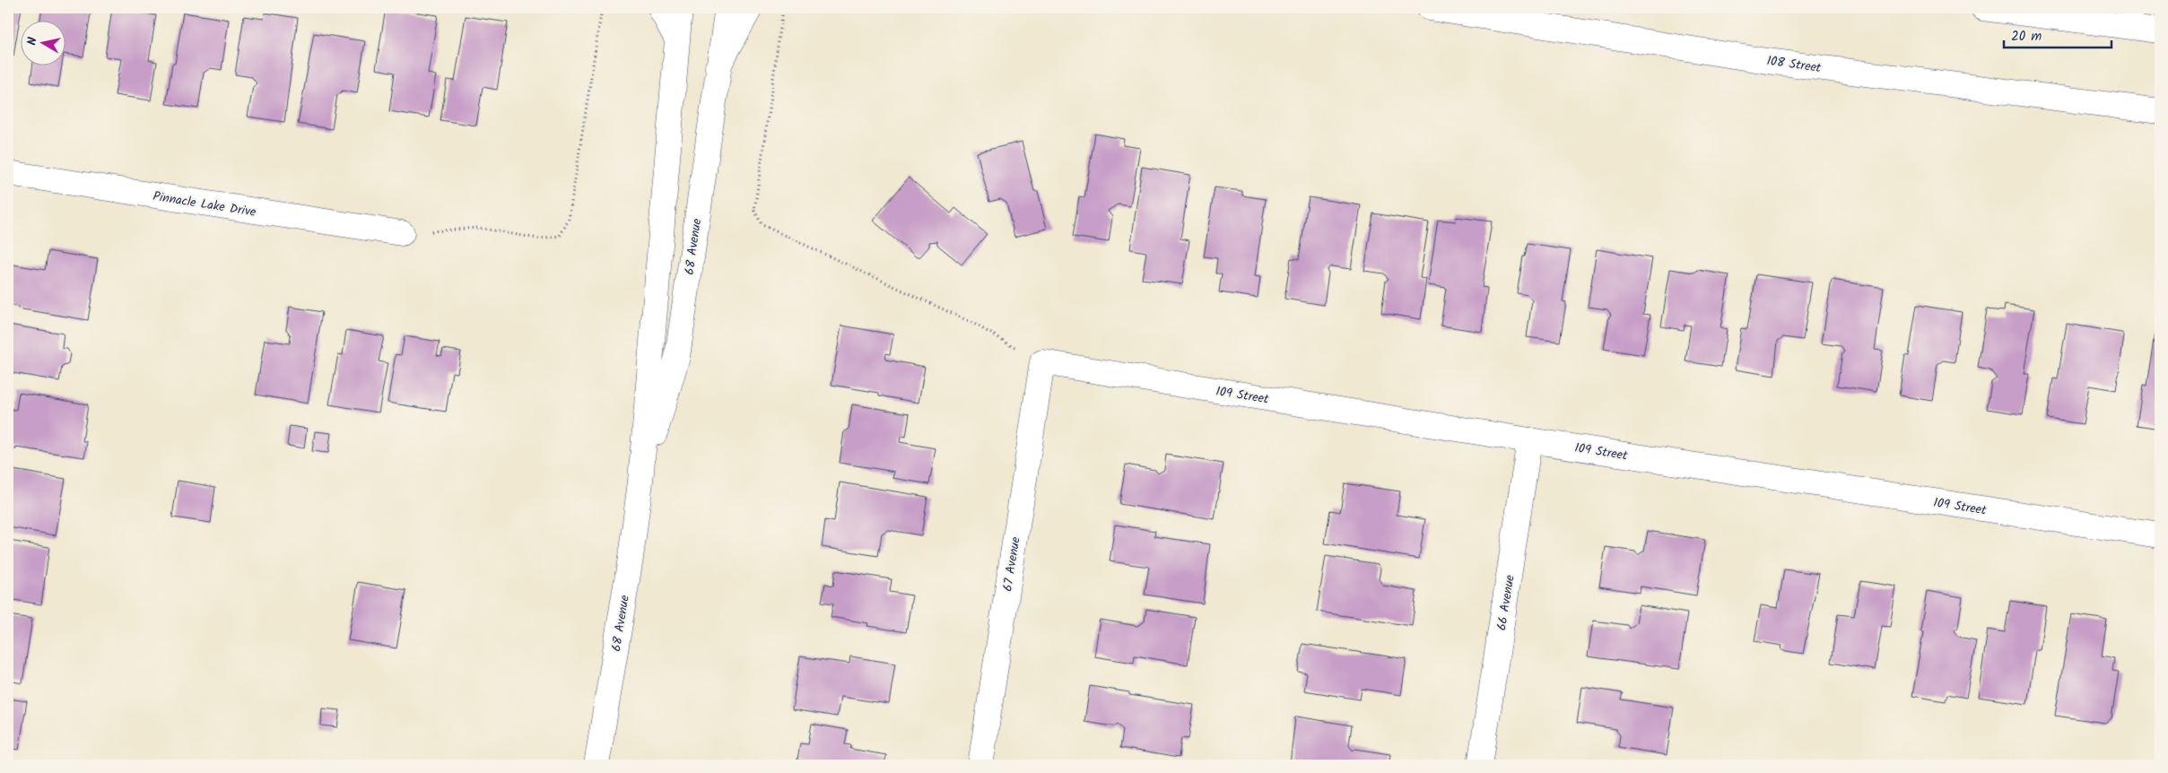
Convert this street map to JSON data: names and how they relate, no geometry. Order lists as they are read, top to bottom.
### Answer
{
  "streets": {
    "main road": [
      "108 Street",
      "Pinnacle Lake Drive",
      "68 Avenue",
      "109 Street",
      "67 Avenue",
      "66 Avenue"
    ]
  },
  "crossings": [
    ["109 Street", "67 Avenue"],
    ["109 Street", "66 Avenue"]
  ],
  "scale_bar": "20 m",
  "north": "left"
}
